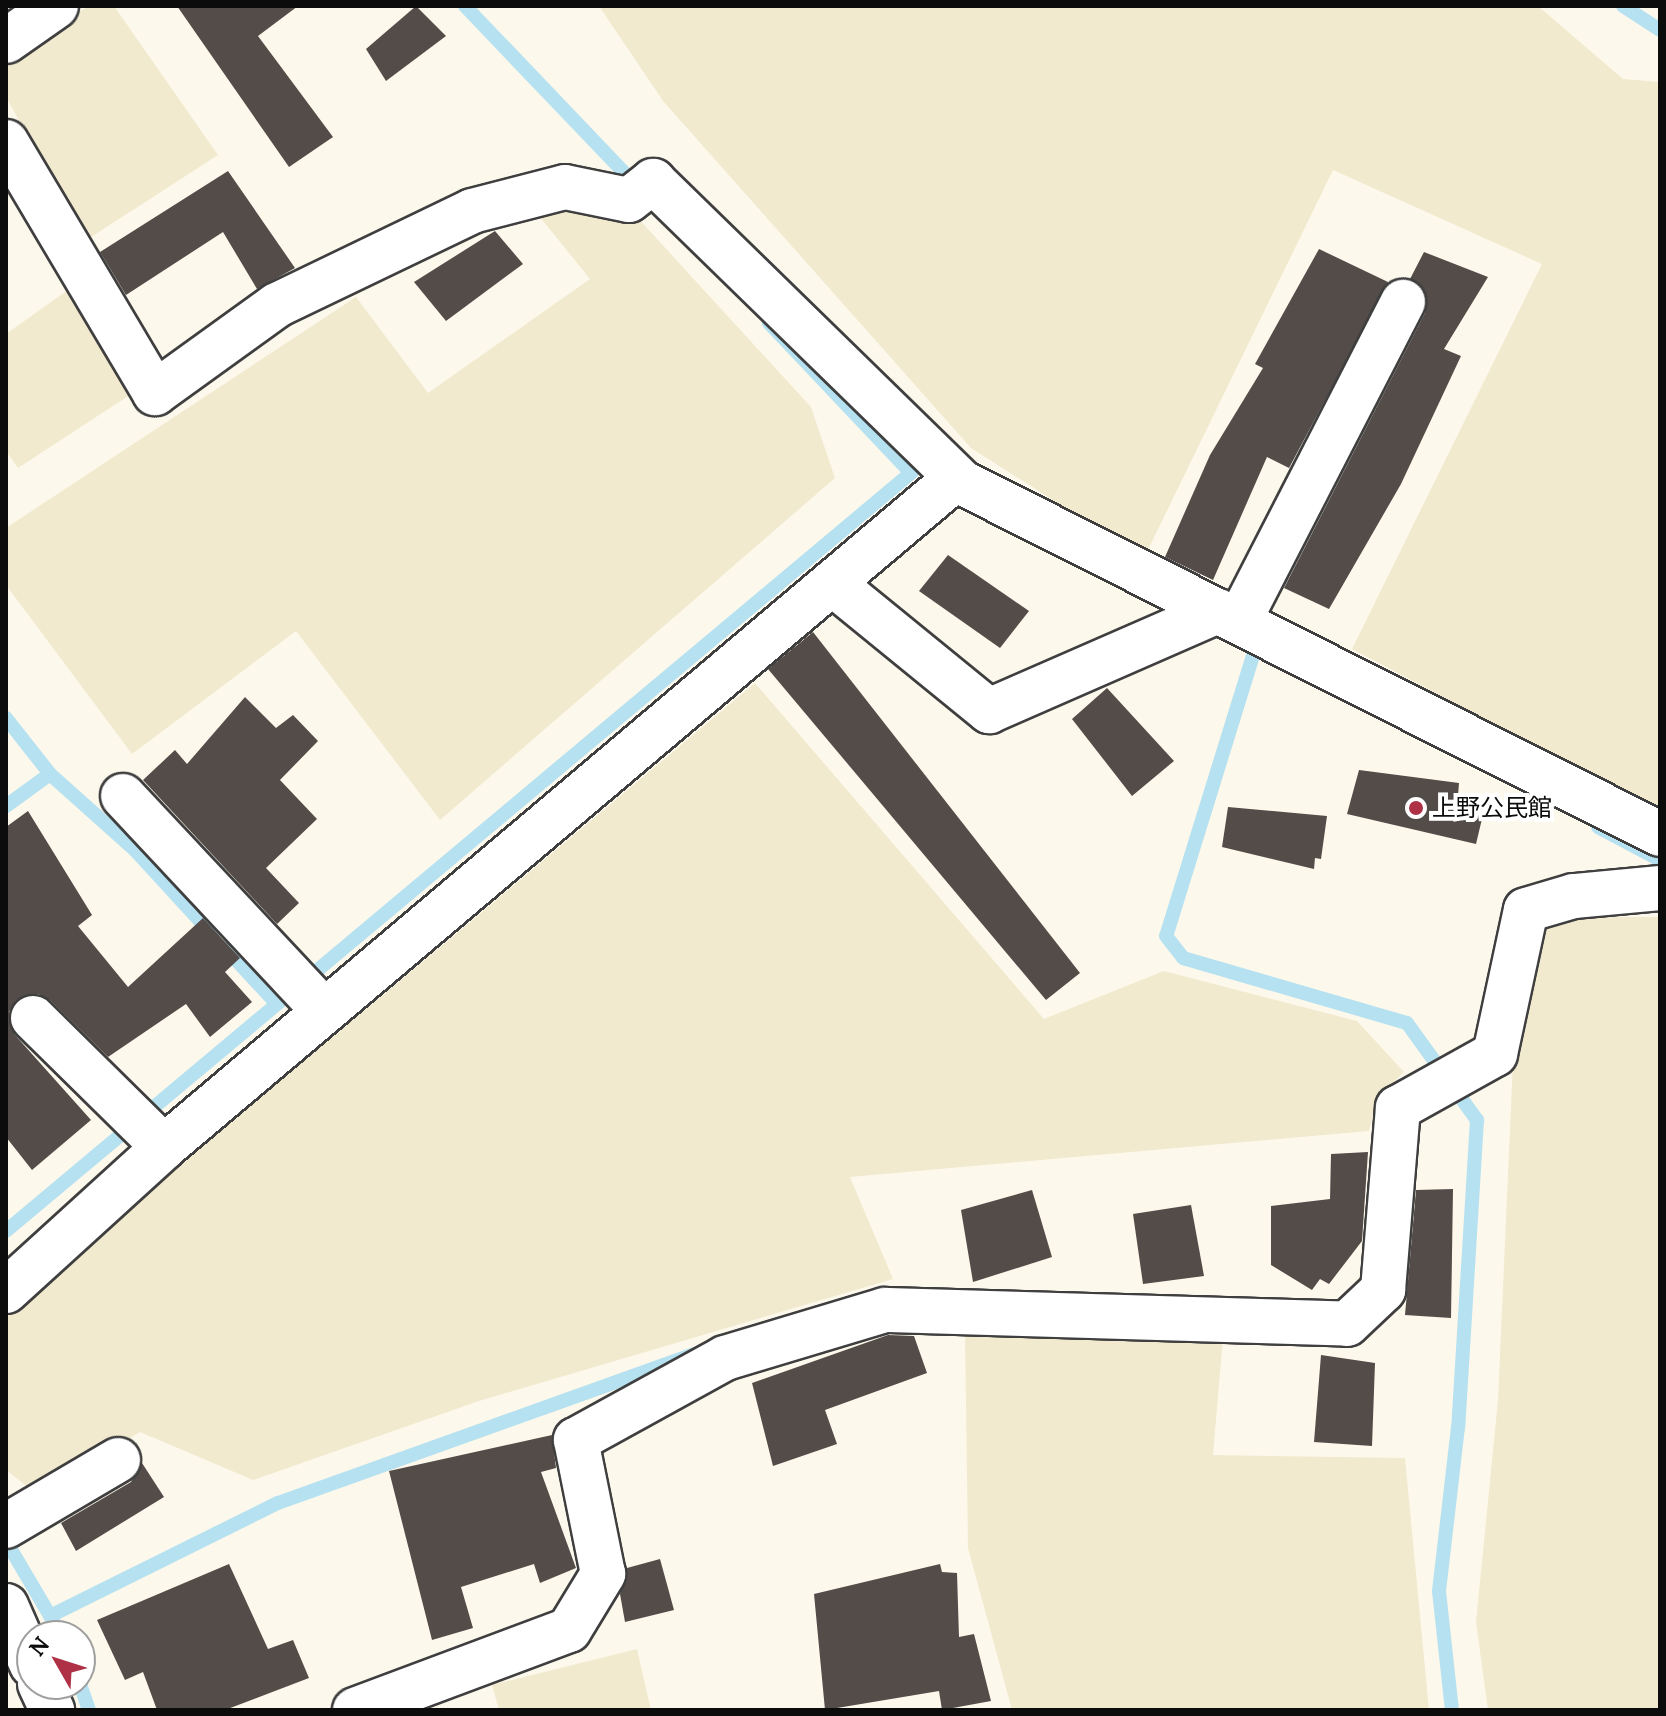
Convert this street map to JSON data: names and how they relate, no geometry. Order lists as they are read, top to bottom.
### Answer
{
  "places": ["上野公民館"],
  "north": "top left"
}
